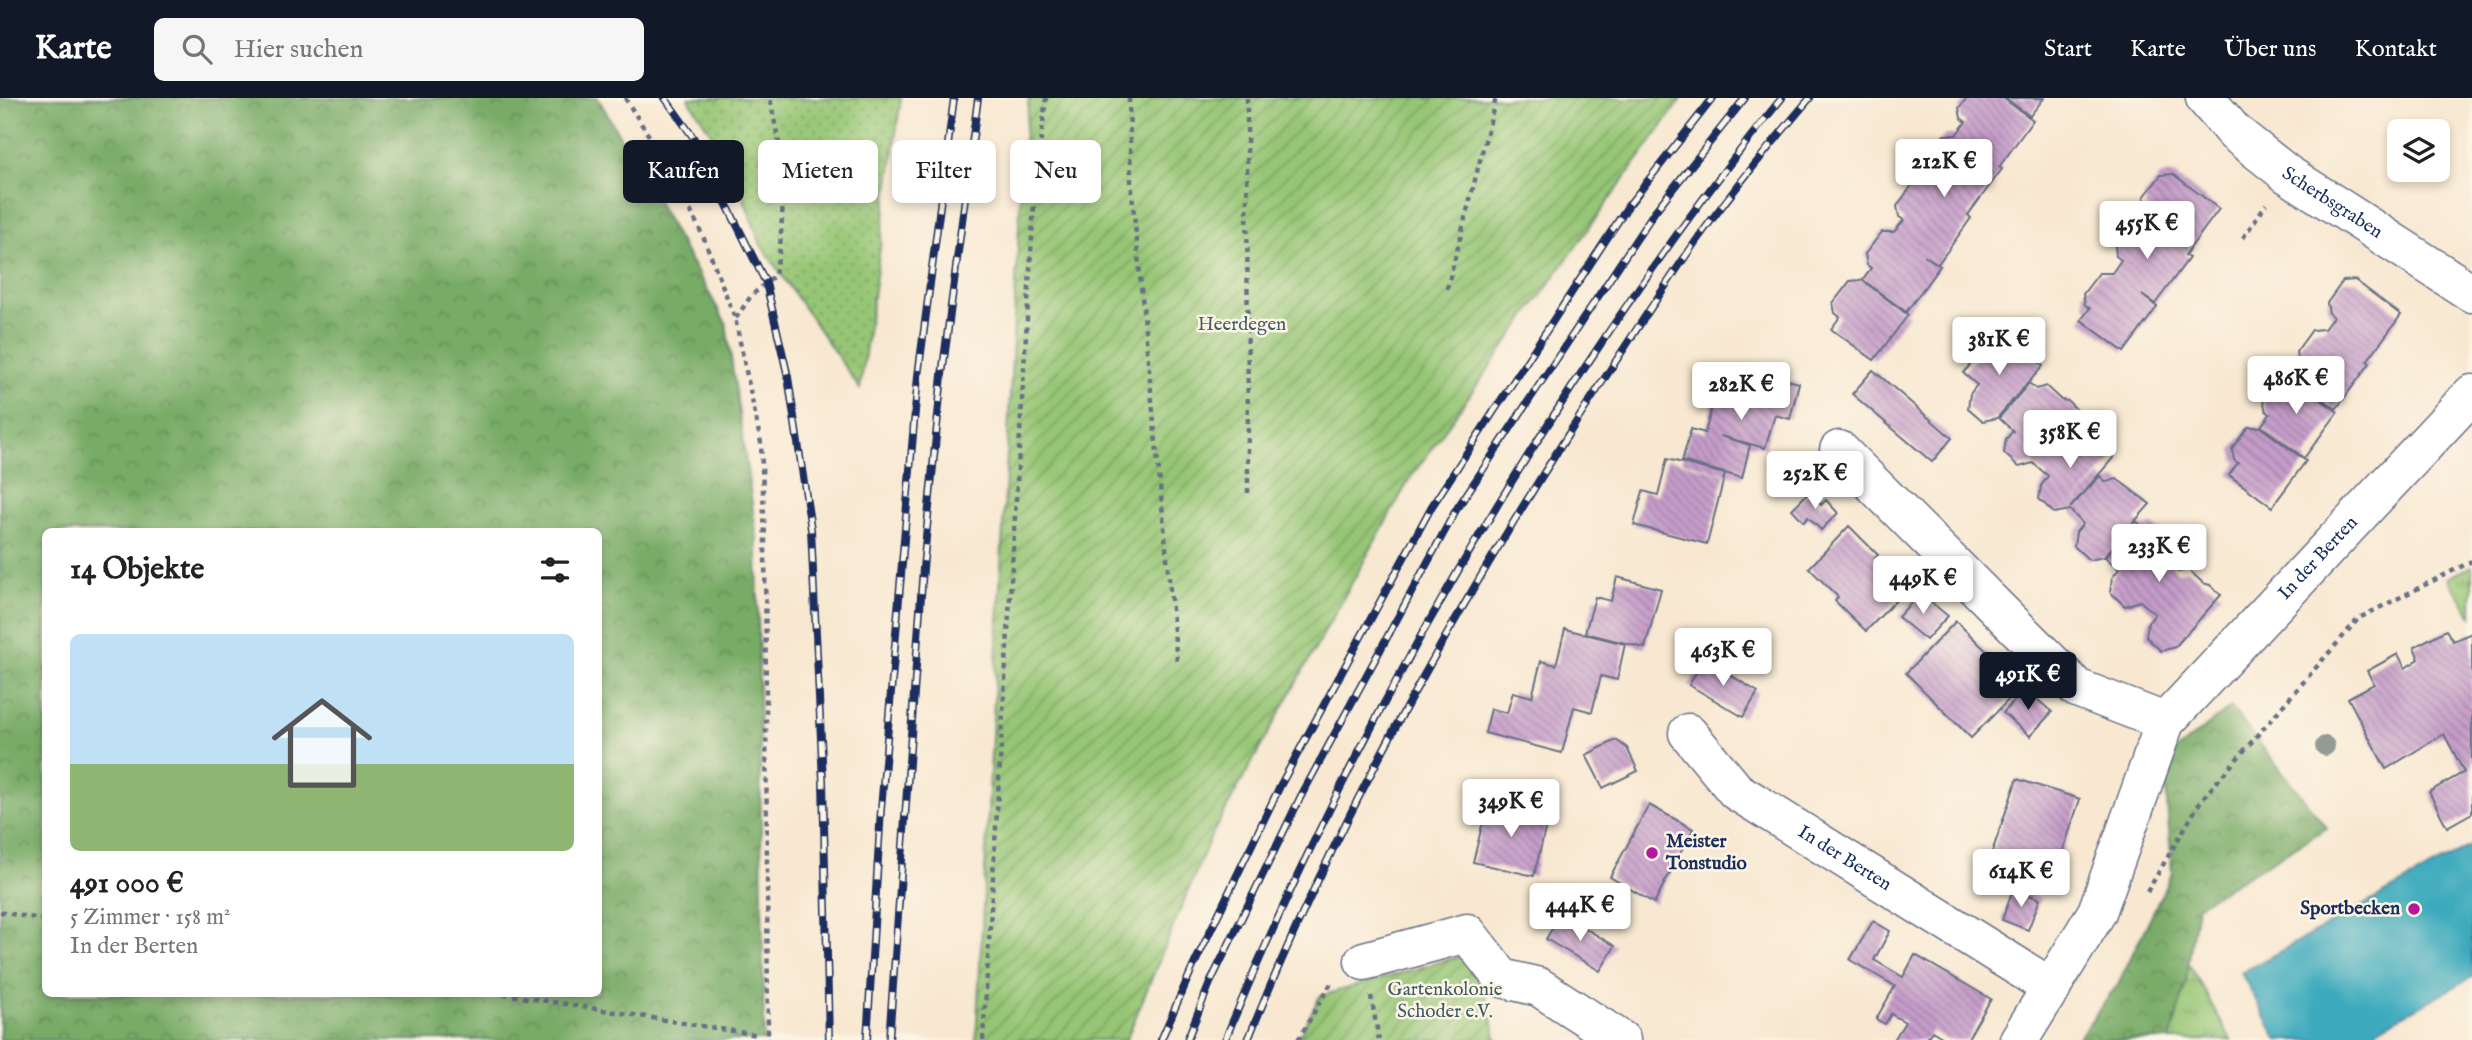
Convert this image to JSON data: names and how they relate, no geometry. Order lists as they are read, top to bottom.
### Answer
{
  "streets": {
    "street": ["Scherbsgraben", "In der Berten"]
  },
  "parks": ["Heerdegen", "Gartenkolonie Schoder e.V."],
  "places": ["Meister Tonstudio", "Sportbecken"],
  "page": {
    "header": "Karte",
    "search": "Hier suchen",
    "nav": [
      "Start",
      "Karte",
      "Über uns",
      "Kontakt"
    ],
    "price": [
      "212K €",
      "455K €",
      "381K €",
      "486K €",
      "282K €",
      "358K €",
      "252K €",
      "233K €",
      "449K €",
      "463K €",
      "491K €",
      "349K €",
      "614K €",
      "444K €"
    ],
    "chip": [
      "Kaufen",
      "Mieten",
      "Filter",
      "Neu"
    ],
    "heading": "14 Objekte",
    "list": [
      {
        "name": "491 000 €",
        "note": "5 Zimmer · 158 m² · In der Berten"
      }
    ]
  }
}
